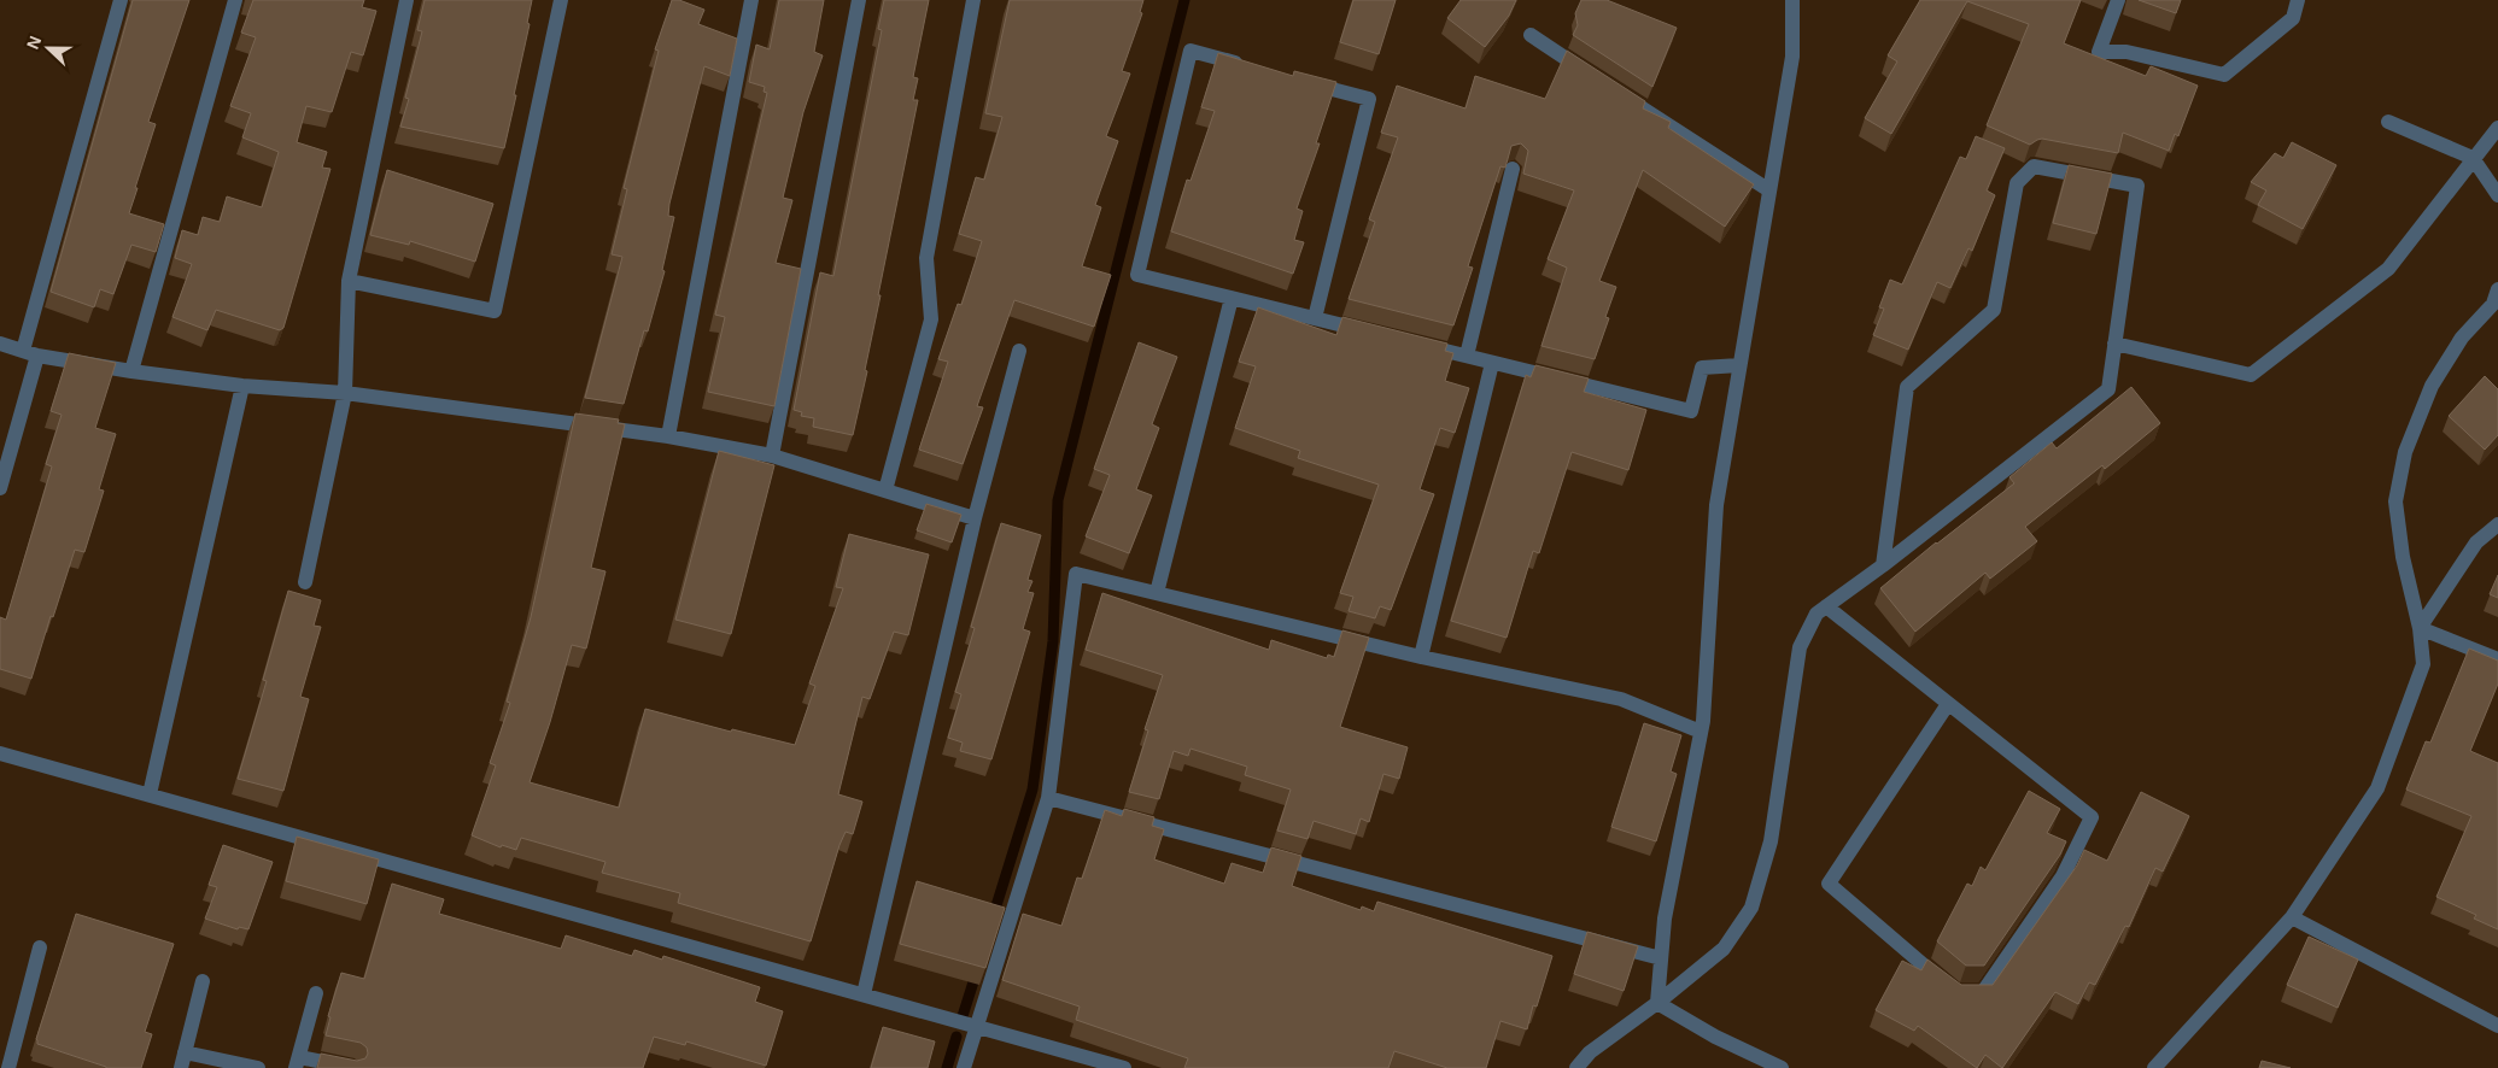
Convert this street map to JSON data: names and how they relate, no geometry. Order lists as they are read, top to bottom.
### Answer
{
  "north": "left"
}
